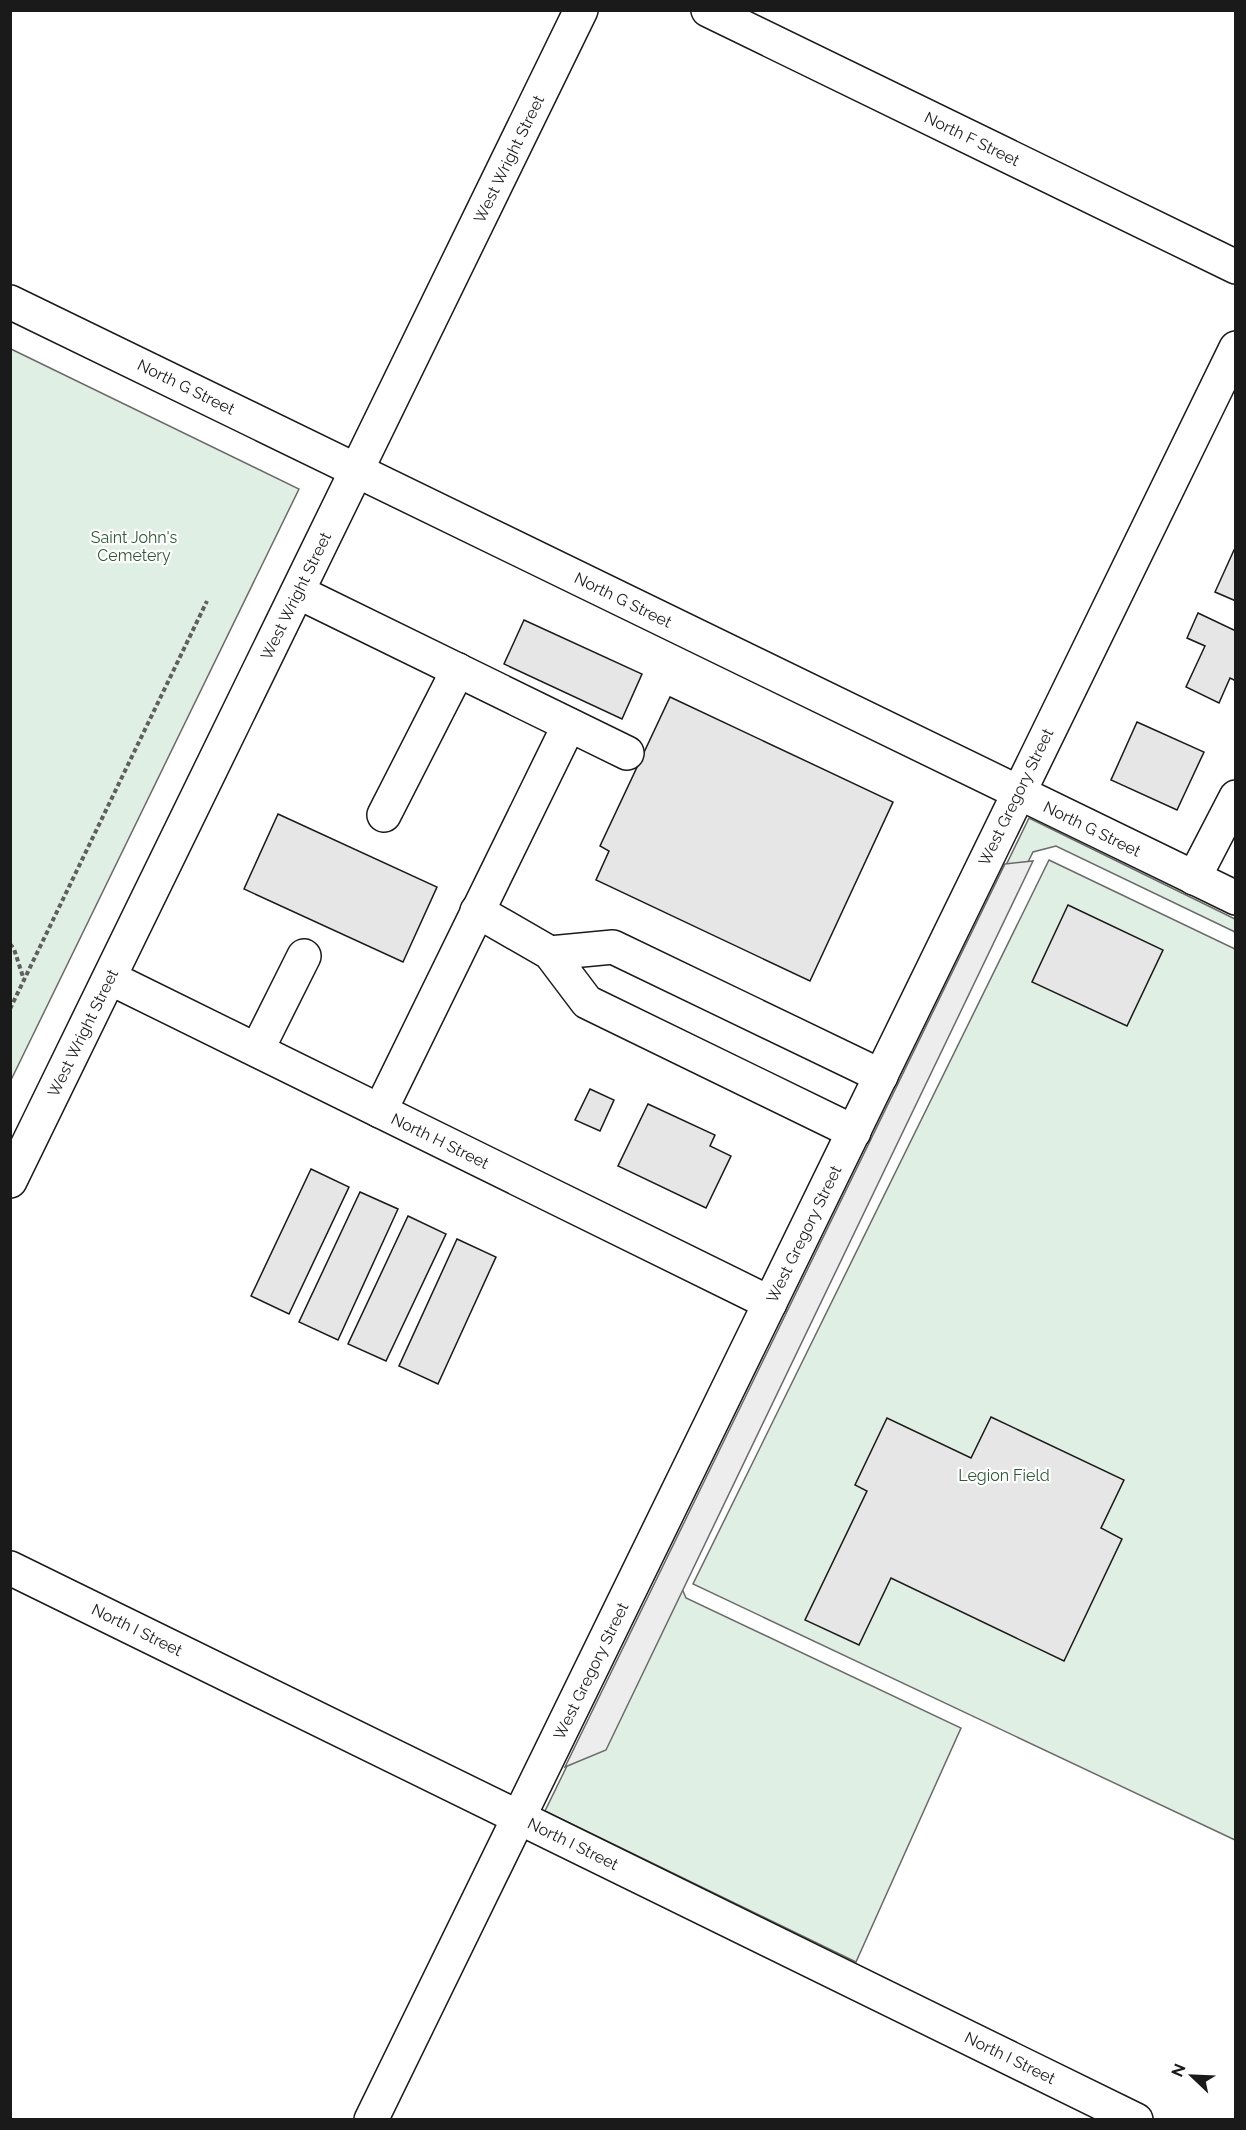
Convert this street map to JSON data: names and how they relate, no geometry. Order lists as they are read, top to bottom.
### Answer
{
  "streets": {
    "street": [
      "North F Street",
      "West Wright Street",
      "North G Street",
      "West Gregory Street",
      "North H Street",
      "North I Street"
    ]
  },
  "crossings": [
    ["West Wright Street", "North G Street"],
    ["West Wright Street", "North H Street"],
    ["North G Street", "West Gregory Street"],
    ["West Gregory Street", "North H Street"],
    ["West Gregory Street", "North I Street"]
  ],
  "parks": ["Saint John's Cemetery", "Legion Field"],
  "north": "top left"
}
